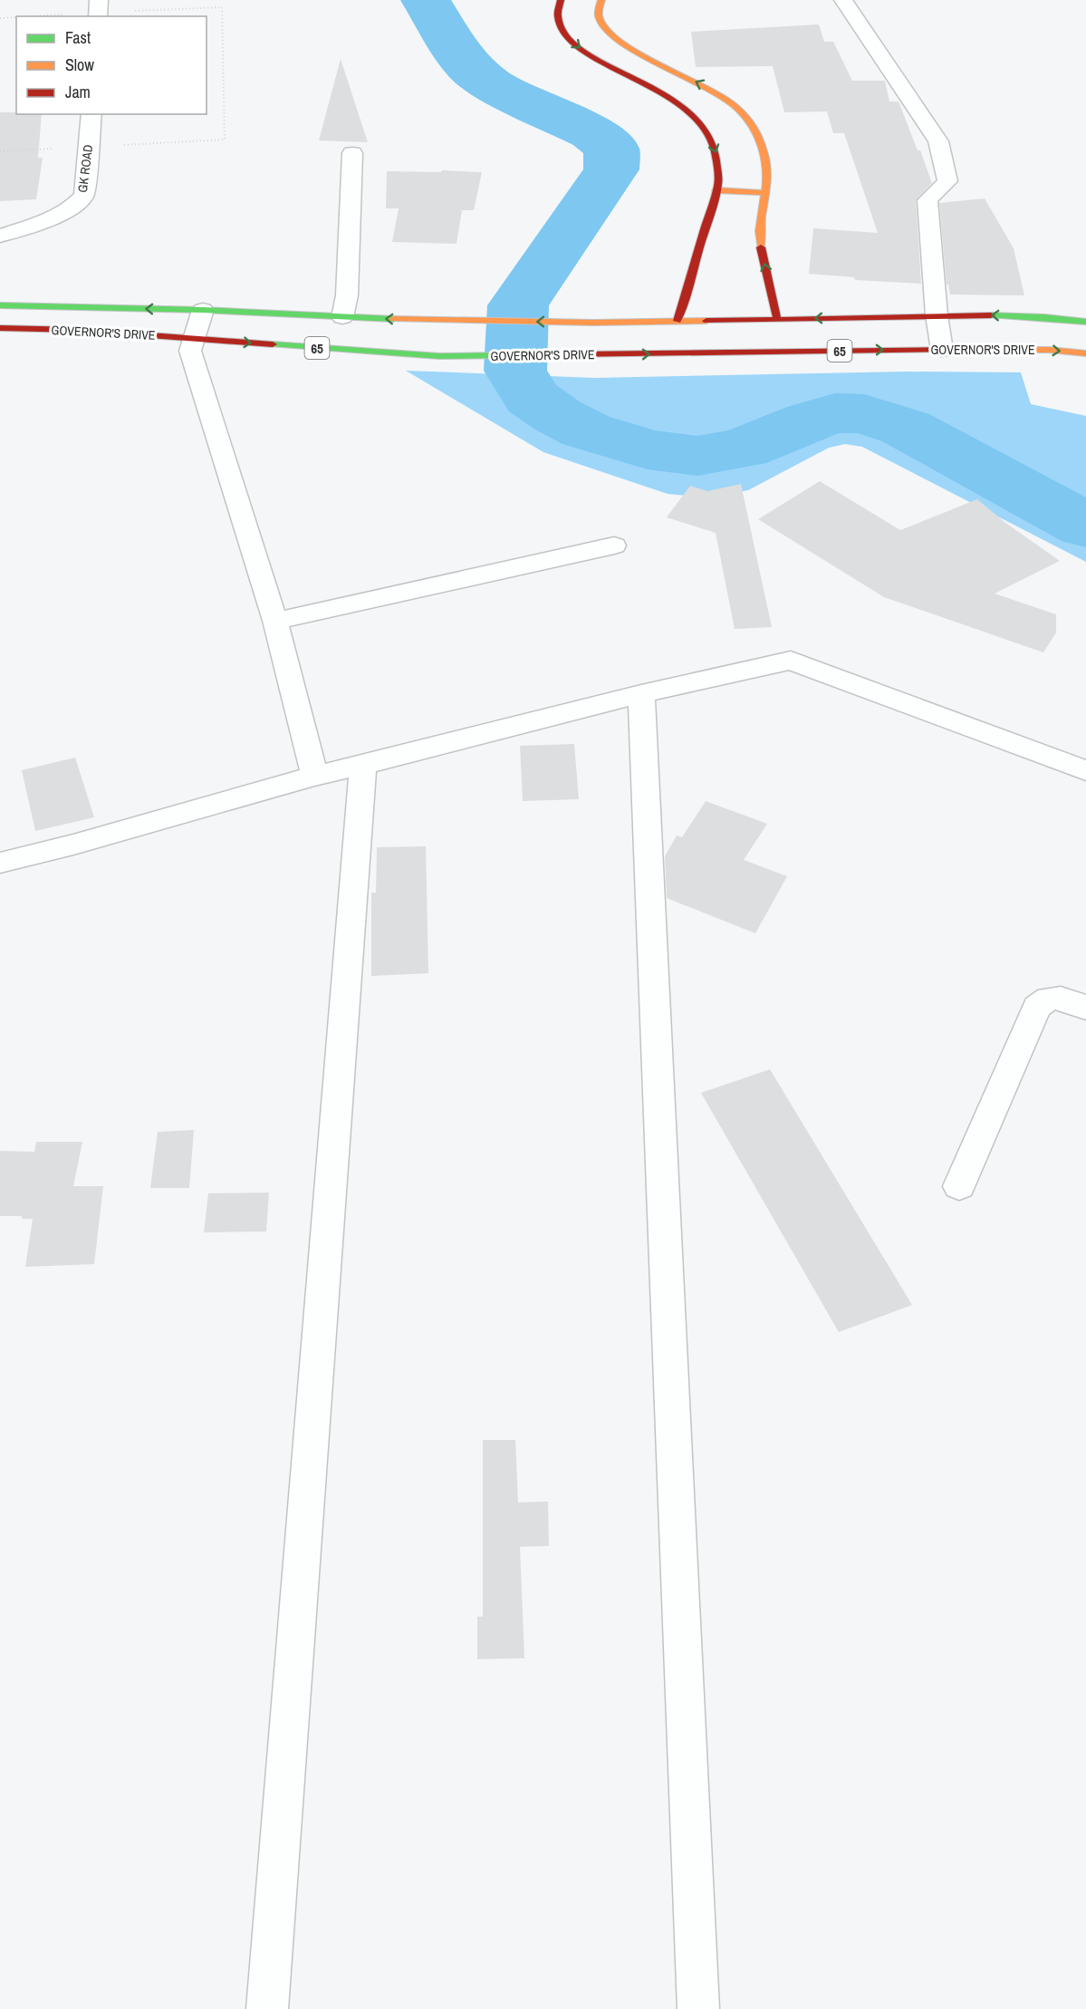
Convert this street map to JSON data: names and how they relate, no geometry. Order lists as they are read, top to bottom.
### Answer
{
  "streets": {
    "main road": ["GOVERNOR'S DRIVE", "65"],
    "street": ["GK ROAD"]
  },
  "legend": ["Fast", "Slow", "Jam"]
}
